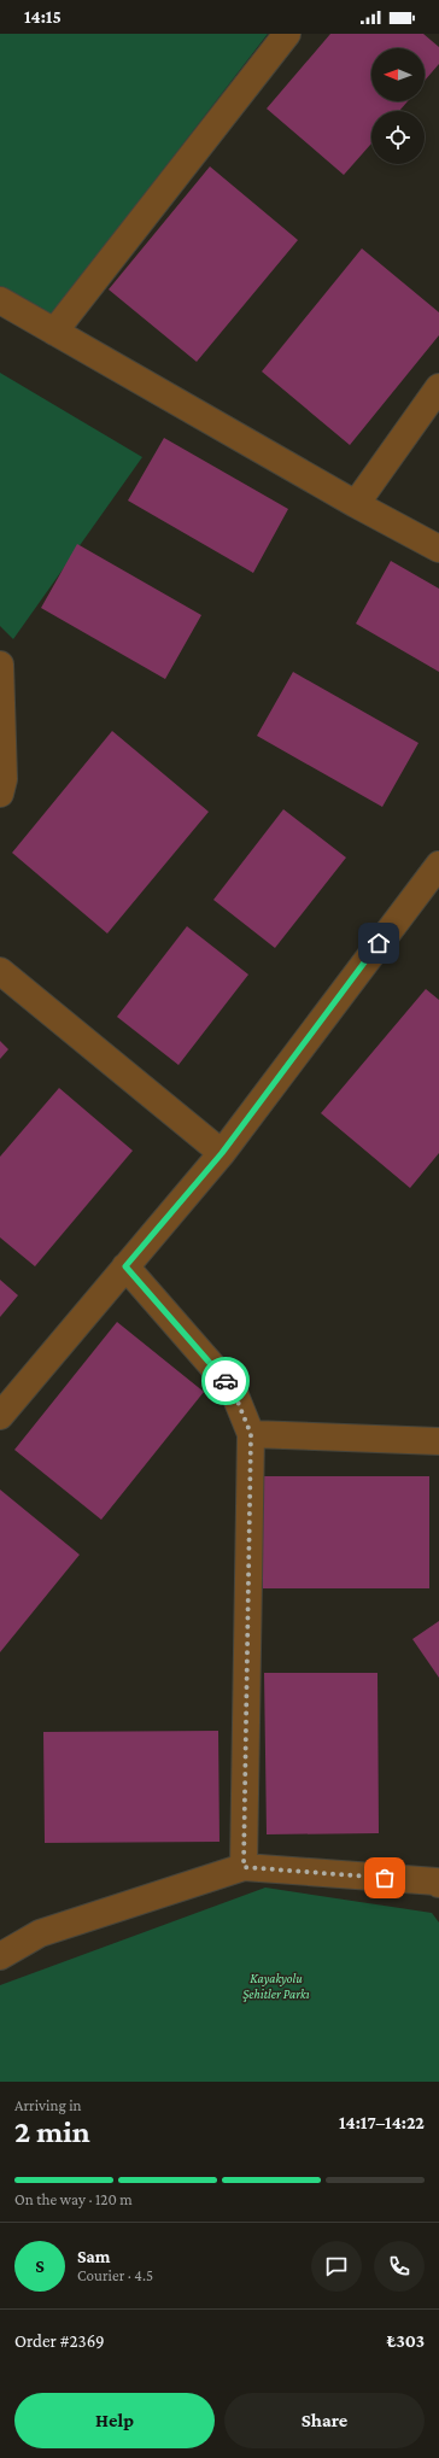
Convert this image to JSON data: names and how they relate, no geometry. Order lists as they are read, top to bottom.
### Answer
{
  "parks": ["Kayakyolu Şehitler Parkı"],
  "north": "left",
  "page": {
    "status": "14:15",
    "heading": ["2 min", "Arriving in", "14:17–14:22"],
    "panel": [
      "Sam",
      "Courier · 4.5",
      "Order #2369",
      "₺303"
    ],
    "bar": "On the way · 120 m",
    "round": "S",
    "buttons": ["Help", "Share"]
  }
}
